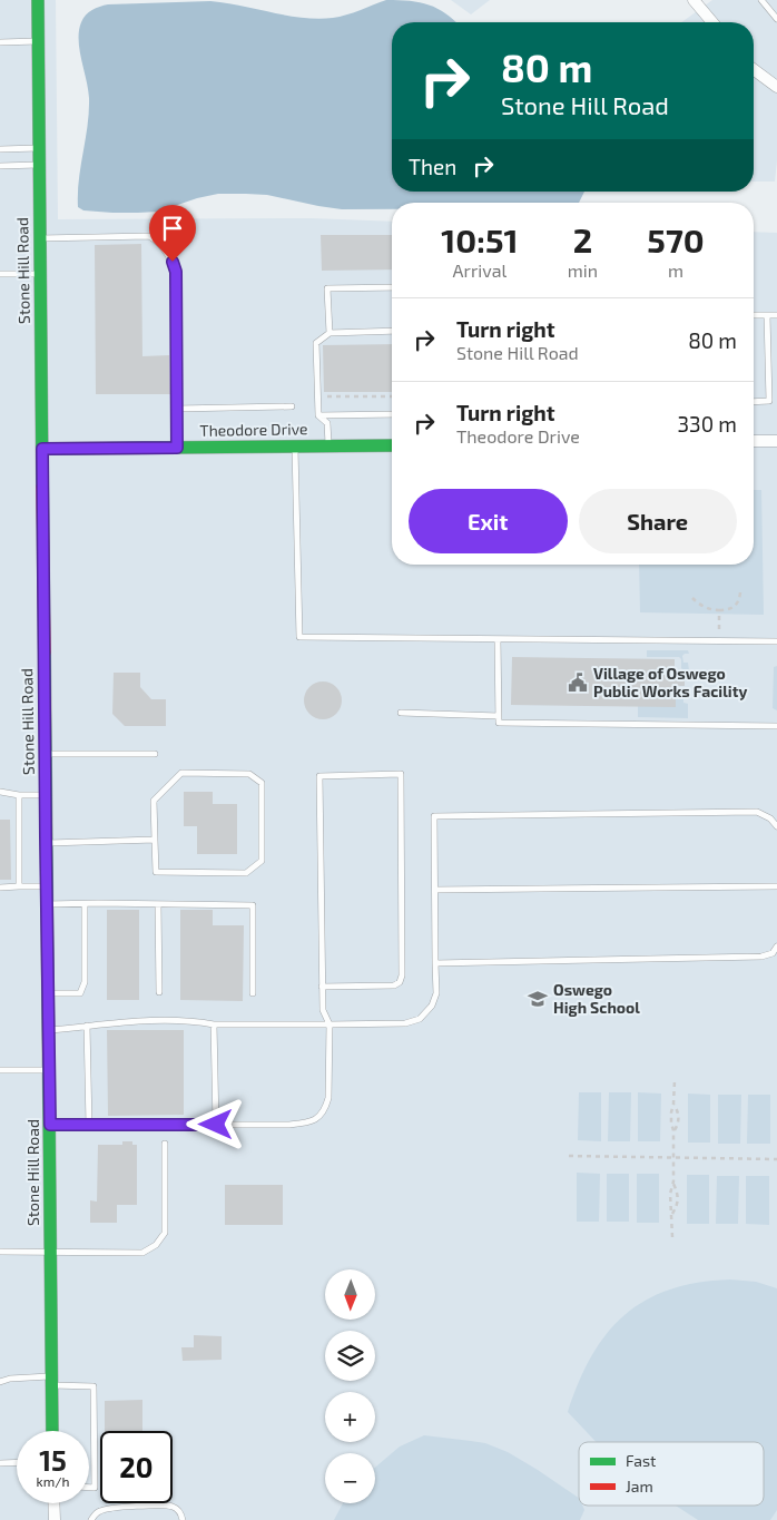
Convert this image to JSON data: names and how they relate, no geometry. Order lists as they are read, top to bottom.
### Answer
{
  "streets": {
    "street": ["Stone Hill Road", "Theodore Drive"]
  },
  "crossings": [
    ["Stone Hill Road", "Theodore Drive"]
  ],
  "places": {
    "public building": ["Village of Oswego Public Works Facility"],
    "school or university": ["Oswego High School"]
  },
  "legend": ["Fast", "Jam"],
  "north": "bottom",
  "page": {
    "turn": ["80 m", "Stone Hill Road"],
    "then": "Then",
    "eta": [
      "10:51",
      "Arrival",
      "2",
      "min",
      "570",
      "m"
    ],
    "list": [
      {
        "name": "Turn right",
        "note": "Stone Hill Road",
        "value": "80 m"
      },
      {
        "name": "Turn right",
        "note": "Theodore Drive",
        "value": "330 m"
      }
    ],
    "buttons": ["Exit", "Share"],
    "map_buttons": ["+", "−"],
    "speed": "15 km/h",
    "limit": "20"
  }
}
